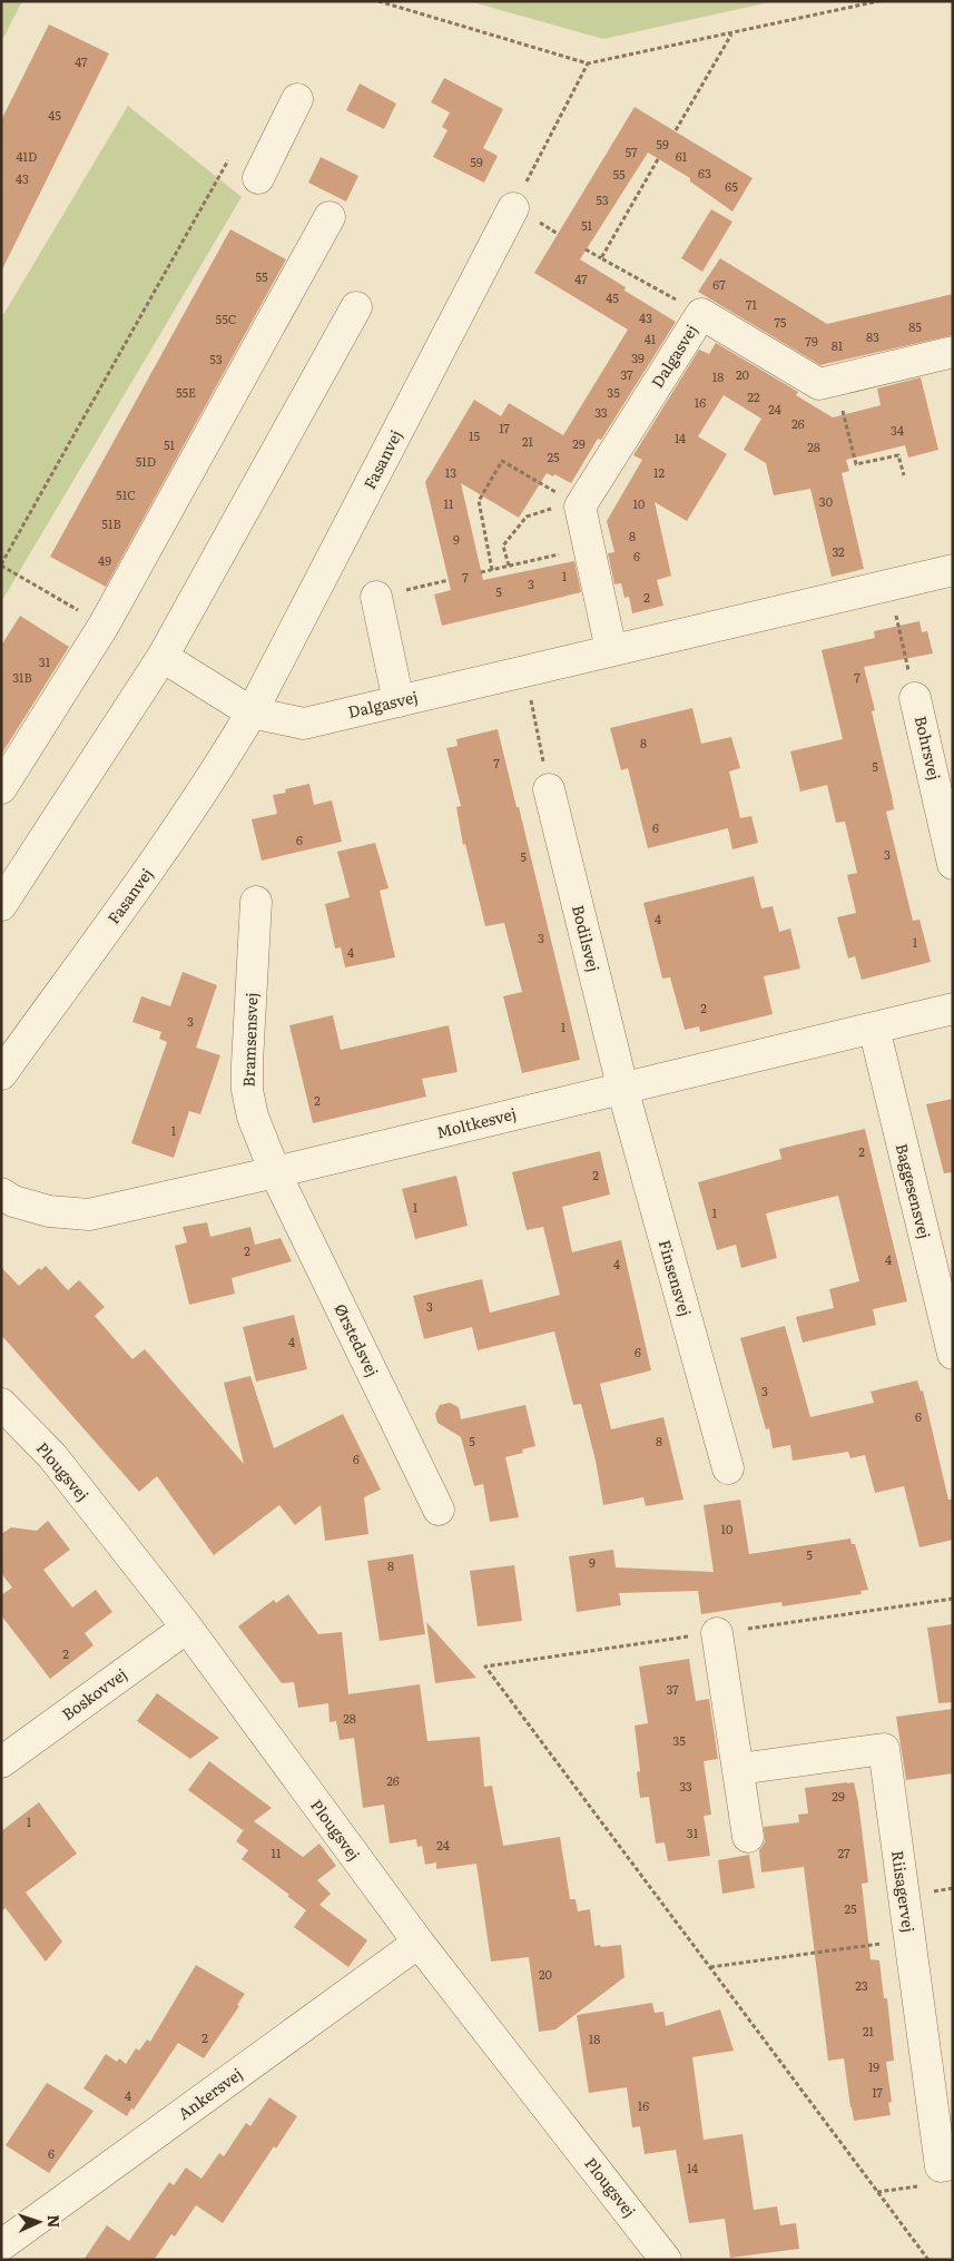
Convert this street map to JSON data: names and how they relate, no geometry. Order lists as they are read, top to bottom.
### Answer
{
  "streets": {
    "street": [
      "Dalgasvej",
      "Fasanvej",
      "Bohrsvej",
      "Bodilsvej",
      "Bramsensvej",
      "Moltkesvej",
      "Baggesensvej",
      "Finsensvej",
      "Ørstedsvej",
      "Plougsvej",
      "Boskovvej",
      "Riisagervej",
      "Ankersvej"
    ]
  },
  "crossings": [
    ["Dalgasvej", "Fasanvej"],
    ["Bodilsvej", "Moltkesvej"],
    ["Bodilsvej", "Finsensvej"],
    ["Bramsensvej", "Moltkesvej"],
    ["Bramsensvej", "Ørstedsvej"],
    ["Moltkesvej", "Baggesensvej"],
    ["Moltkesvej", "Finsensvej"],
    ["Moltkesvej", "Ørstedsvej"],
    ["Plougsvej", "Boskovvej"],
    ["Plougsvej", "Ankersvej"]
  ],
  "house_numbers": [
    "47",
    "45",
    "59",
    "57",
    "41D",
    "61",
    "59",
    "63",
    "55",
    "43",
    "65",
    "53",
    "51",
    "55",
    "47",
    "67",
    "45",
    "71",
    "43",
    "55C",
    "75",
    "85",
    "83",
    "41",
    "79",
    "81",
    "39",
    "53",
    "37",
    "20",
    "18",
    "55E",
    "35",
    "22",
    "16",
    "24",
    "33",
    "26",
    "17",
    "34",
    "15",
    "14",
    "21",
    "29",
    "51",
    "28",
    "25",
    "51D",
    "13",
    "12",
    "51C",
    "30",
    "11",
    "10",
    "51B",
    "8",
    "9",
    "32",
    "6",
    "49",
    "1",
    "7",
    "3",
    "5",
    "2",
    "31",
    "31B",
    "7",
    "8",
    "7",
    "5",
    "6",
    "6",
    "3",
    "5",
    "4",
    "3",
    "1",
    "4",
    "2",
    "3",
    "1",
    "2",
    "1",
    "2",
    "2",
    "1",
    "1",
    "2",
    "4",
    "4",
    "3",
    "4",
    "6",
    "3",
    "6",
    "5",
    "8",
    "6",
    "10",
    "5",
    "9",
    "8",
    "2",
    "37",
    "28",
    "35",
    "26",
    "33",
    "29",
    "1",
    "31",
    "24",
    "11",
    "27",
    "25",
    "20",
    "23",
    "21",
    "2",
    "18",
    "19",
    "17",
    "4",
    "16",
    "6",
    "14"
  ],
  "north": "right"
}
